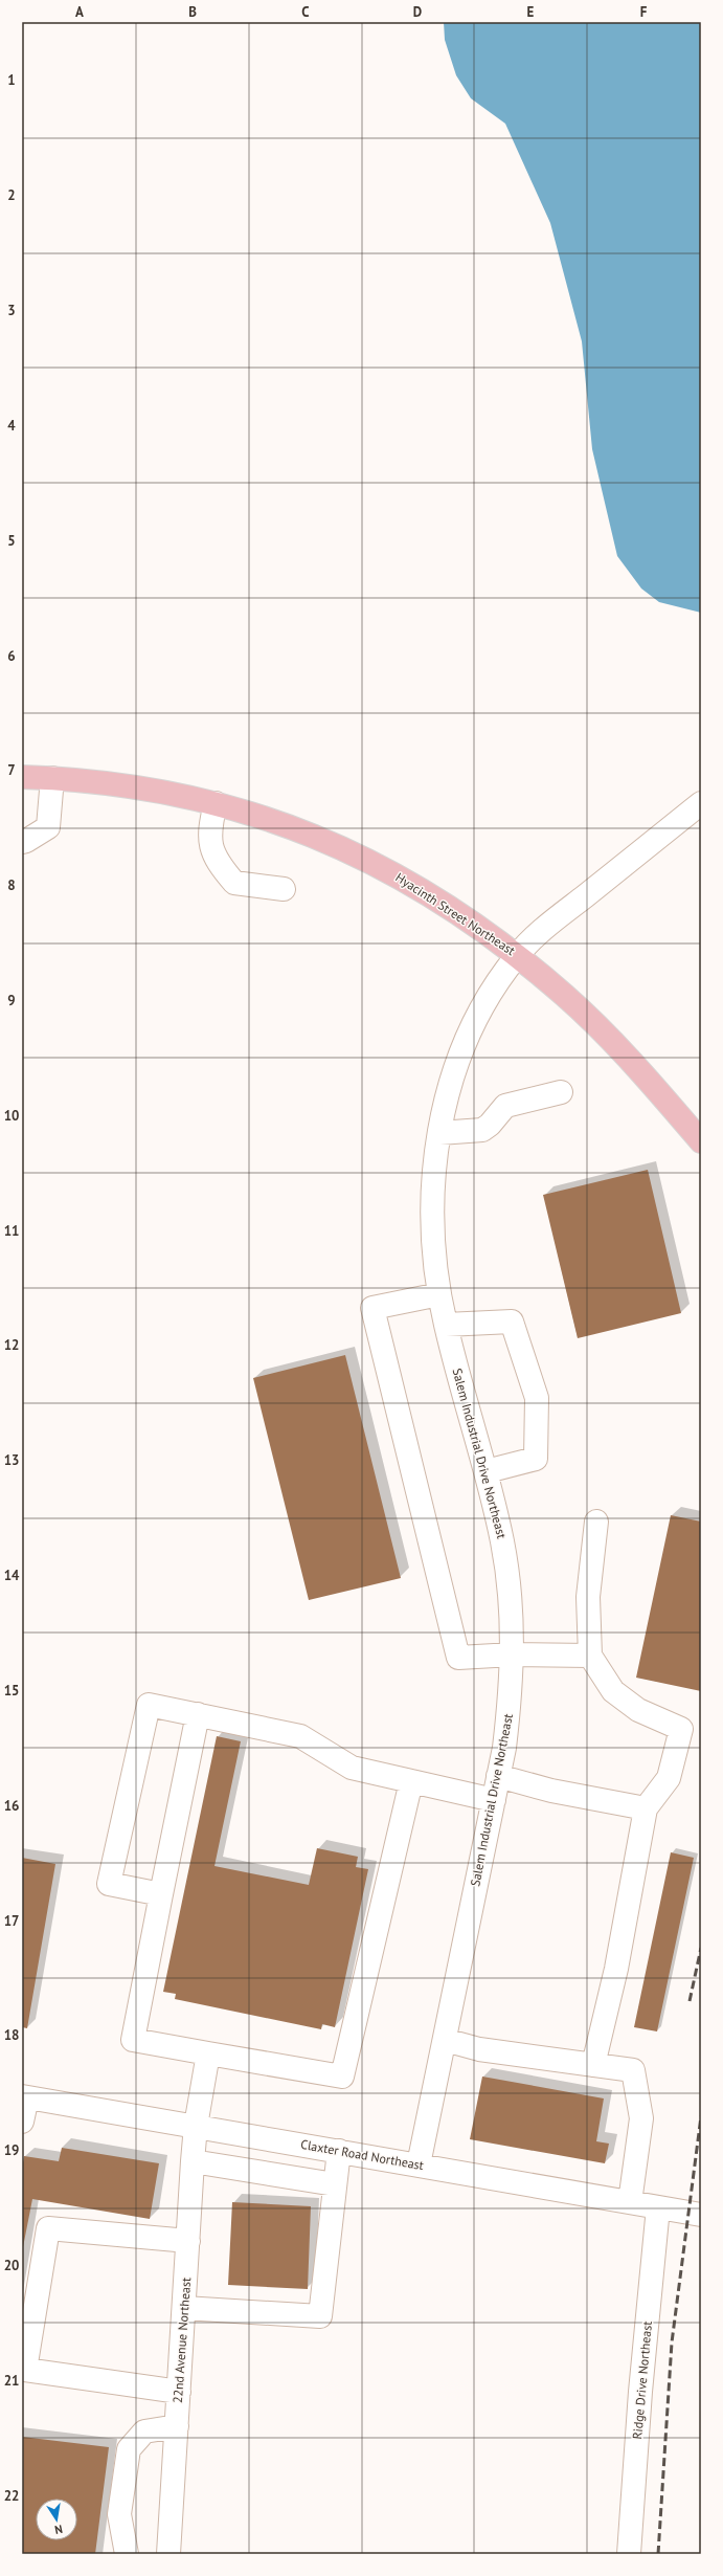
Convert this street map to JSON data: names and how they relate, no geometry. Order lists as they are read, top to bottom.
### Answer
{
  "streets": {
    "main road": ["Hyacinth Street Northeast"],
    "street": [
      "Salem Industrial Drive Northeast",
      "Claxter Road Northeast",
      "22nd Avenue Northeast",
      "Ridge Drive Northeast"
    ]
  },
  "crossings": [
    ["Hyacinth Street Northeast", "Salem Industrial Drive Northeast"],
    ["Salem Industrial Drive Northeast", "Claxter Road Northeast"],
    ["Claxter Road Northeast", "22nd Avenue Northeast"],
    ["Claxter Road Northeast", "Ridge Drive Northeast"]
  ],
  "north": "bottom",
  "grid": {
    "columns": [
      "A",
      "B",
      "C",
      "D",
      "E",
      "F"
    ],
    "rows": [
      "1",
      "2",
      "3",
      "4",
      "5",
      "6",
      "7",
      "8",
      "9",
      "10",
      "11",
      "12",
      "13",
      "14",
      "15",
      "16",
      "17",
      "18",
      "19",
      "20",
      "21",
      "22"
    ]
  }
}
